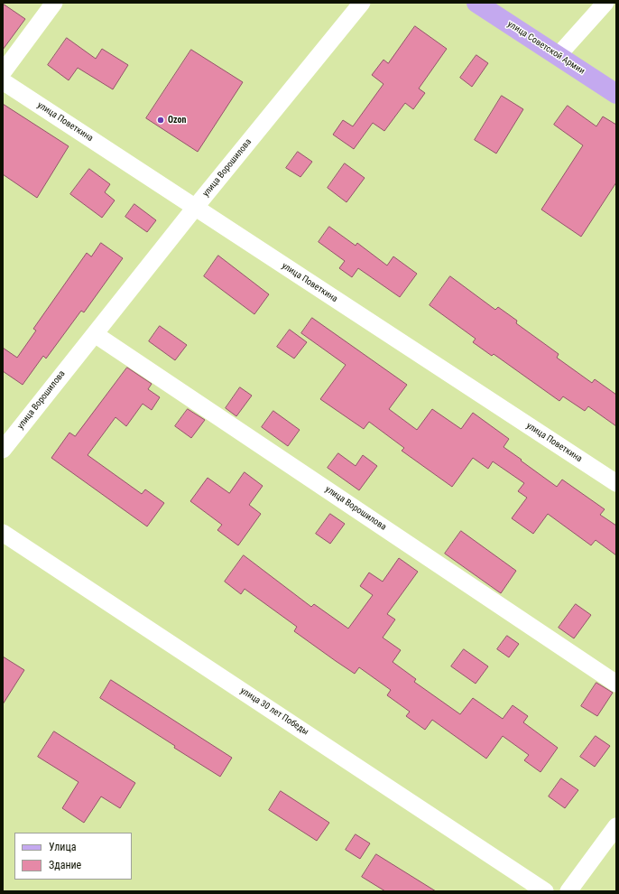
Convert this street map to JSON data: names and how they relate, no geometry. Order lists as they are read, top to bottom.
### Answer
{
  "streets": {
    "main road": ["улица Советской Армии"],
    "street": ["улица Поветкина", "улица Ворошилова", "улица 30 лет Победы"]
  },
  "crossings": [
    ["улица Поветкина", "улица Ворошилова"]
  ],
  "places": ["Ozon"],
  "legend": ["Улица", "Здание"]
}
